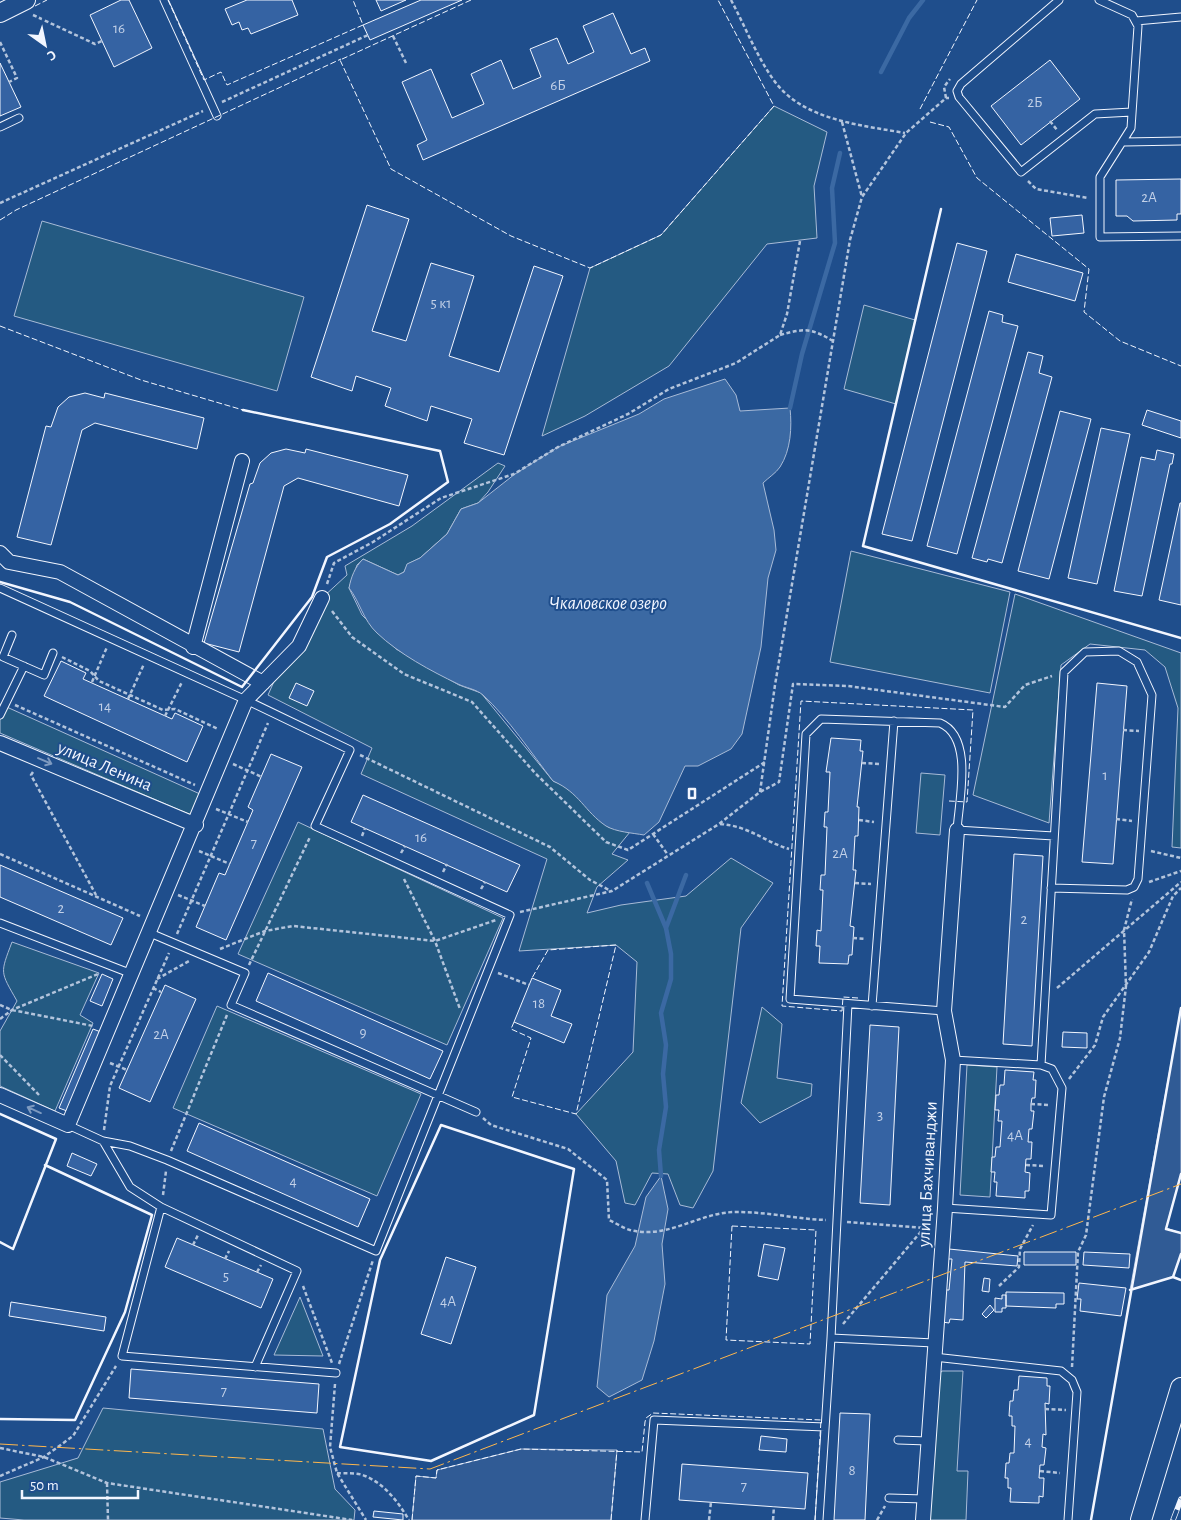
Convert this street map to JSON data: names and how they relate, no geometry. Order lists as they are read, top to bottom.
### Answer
{
  "streets": {
    "street": ["улица Ленина", "улица Бахчиванджи"]
  },
  "one_way": ["улица Ленина"],
  "water": ["Чкаловское озеро"],
  "house_numbers": [
    "16",
    "6Б",
    "2Б",
    "2А",
    "5 к1",
    "14",
    "1",
    "16",
    "7",
    "2А",
    "2",
    "2",
    "18",
    "9",
    "2А",
    "3",
    "4А",
    "4",
    "5",
    "4А",
    "7",
    "4",
    "8",
    "7"
  ],
  "scale_bar": "50 m",
  "north": "bottom right"
}
